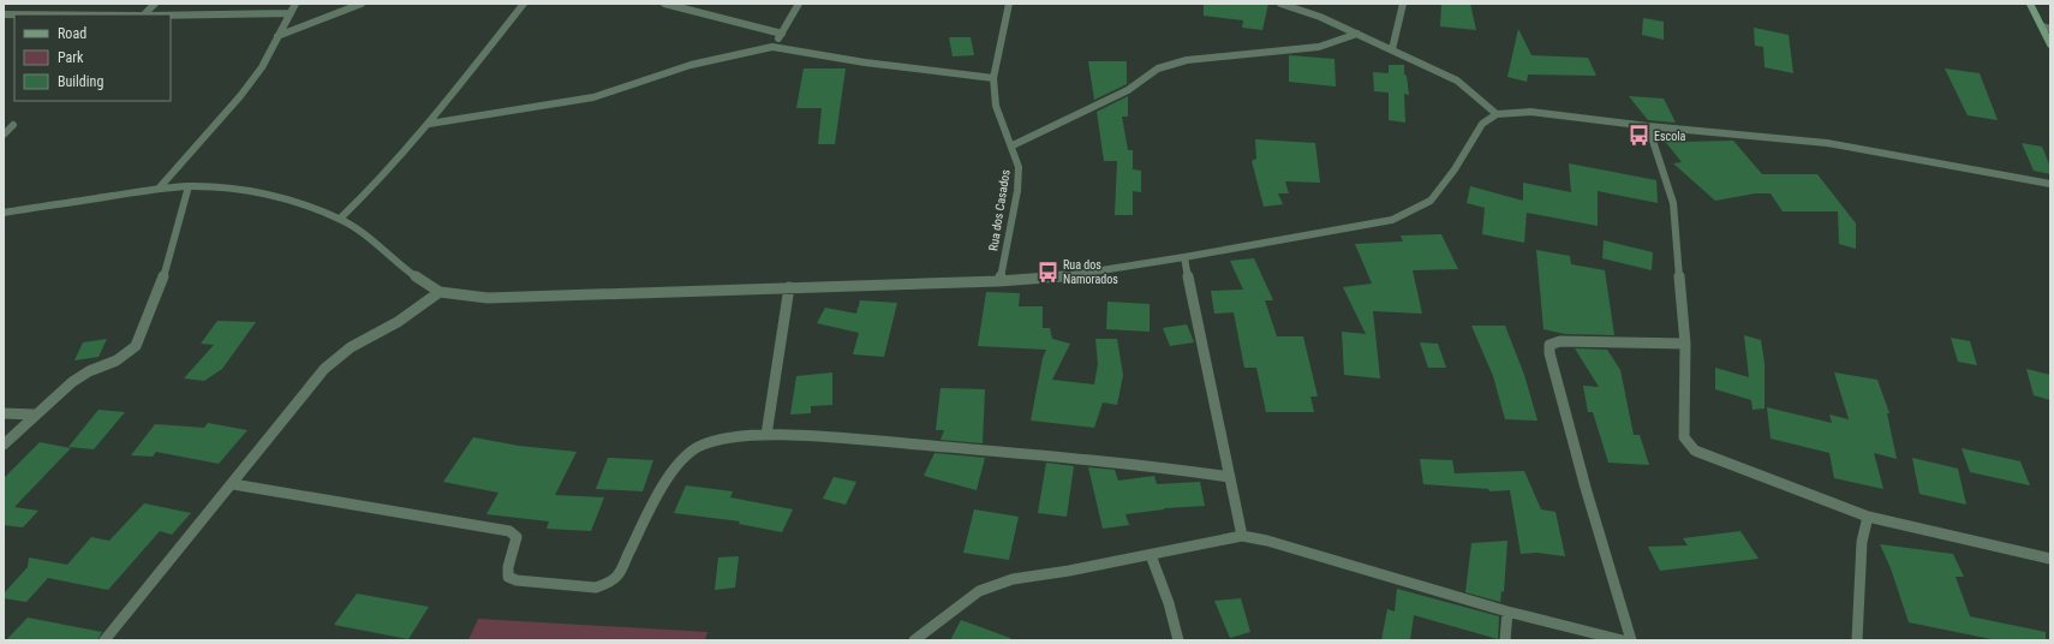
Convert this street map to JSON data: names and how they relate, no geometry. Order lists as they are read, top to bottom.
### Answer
{
  "streets": {
    "street": ["Rua dos Casados"]
  },
  "places": {
    "bus stop": ["Escola", "Rua dos Namorados"]
  },
  "legend": ["Road", "Park", "Building"]
}
